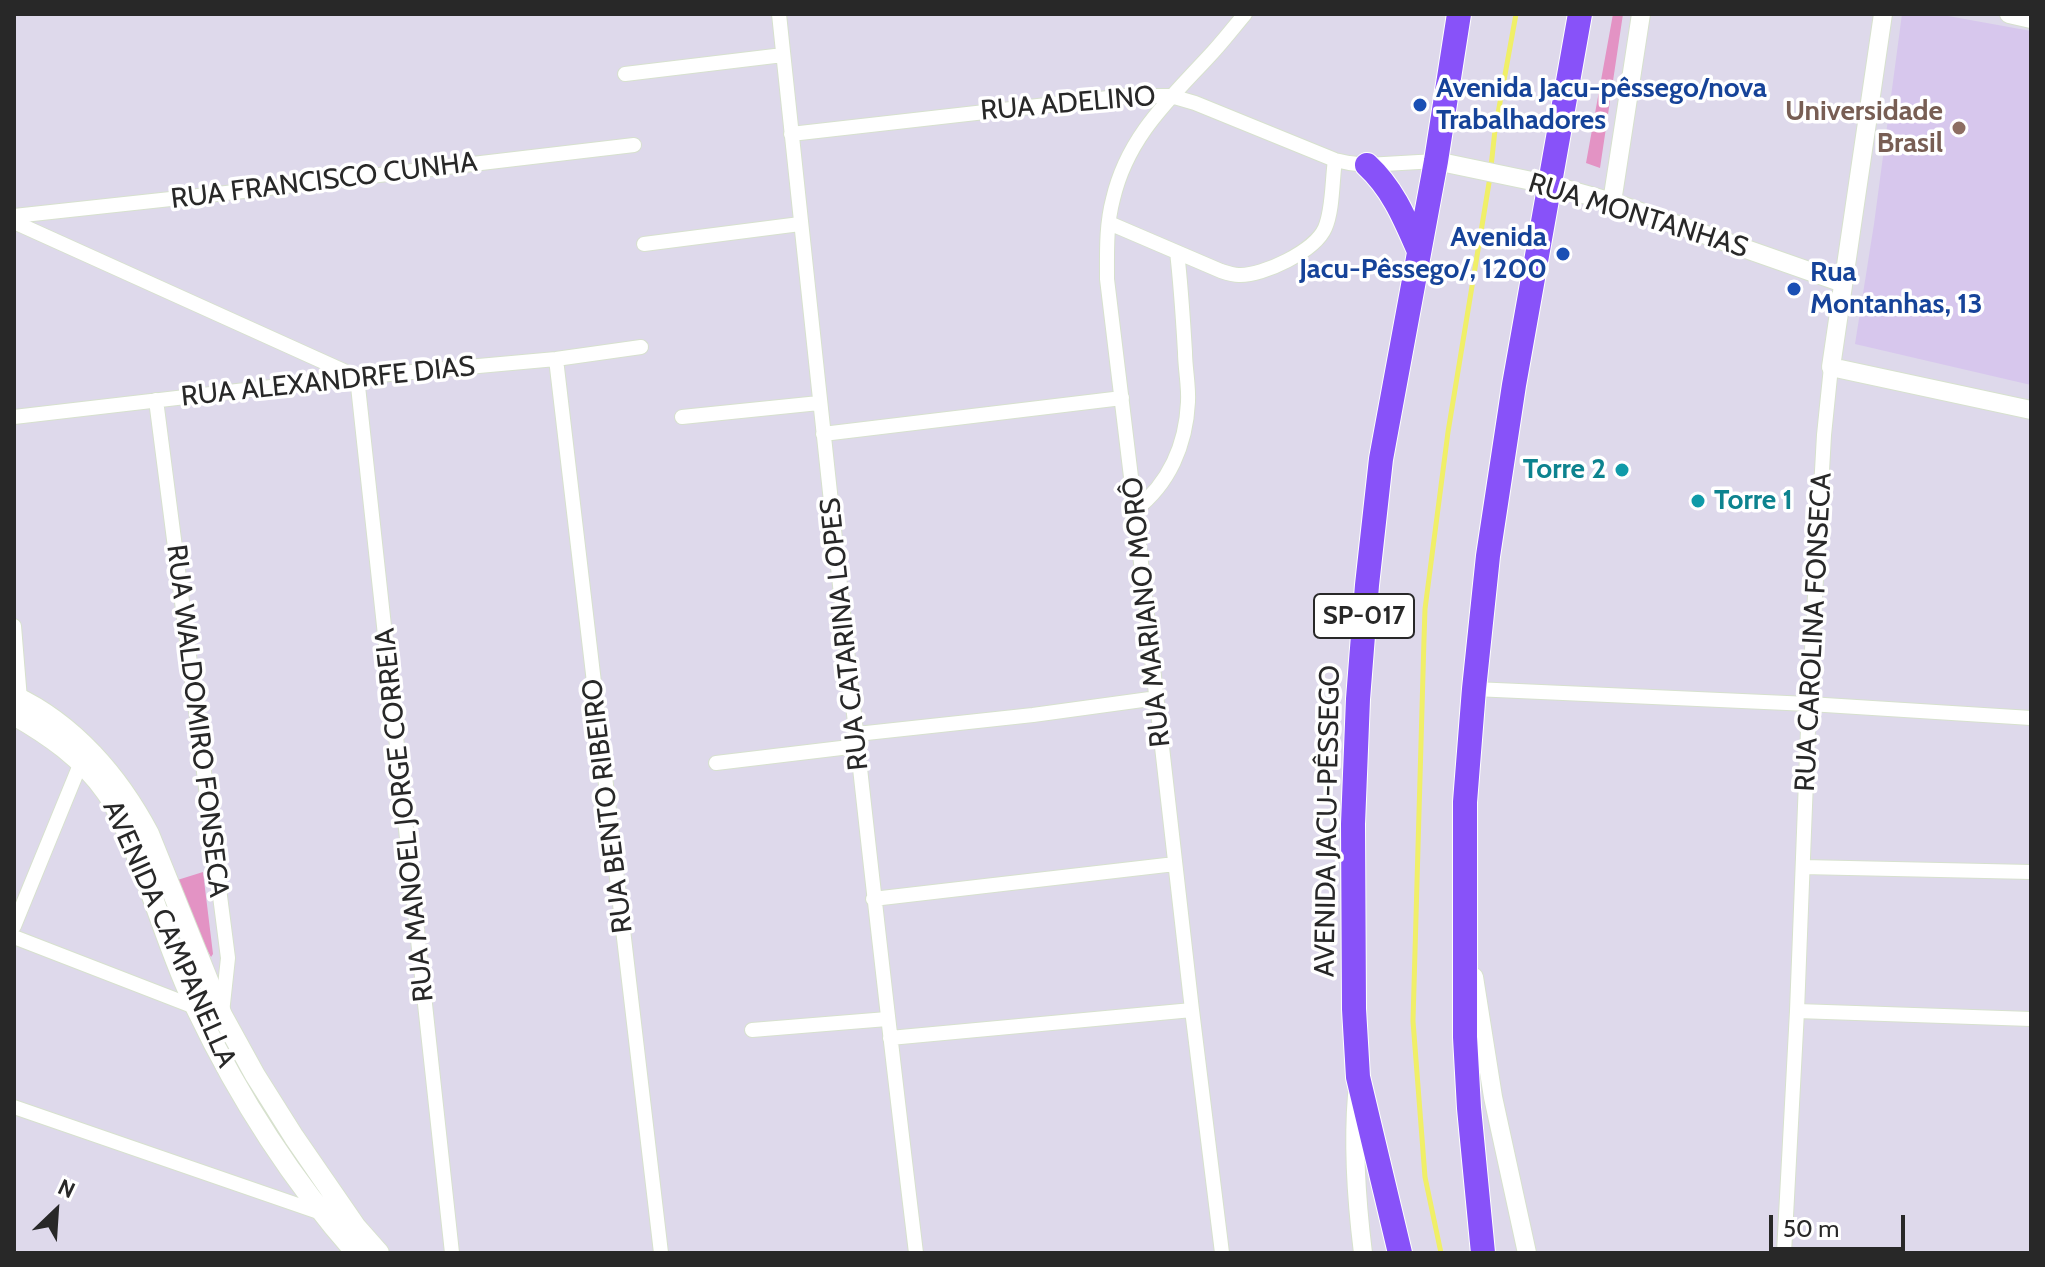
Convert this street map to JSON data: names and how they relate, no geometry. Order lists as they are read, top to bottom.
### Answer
{
  "streets": {
    "highway": ["SP-017", "AVENIDA JACU-PÊSSEGO"],
    "main road": ["AVENIDA CAMPANELLA"],
    "street": [
      "RUA ADELINO",
      "RUA FRANCISCO CUNHA",
      "RUA MONTANHAS",
      "RUA ALEXANDRFE DIAS",
      "RUA MARIANO MORÔ",
      "RUA CAROLINA FONSECA",
      "RUA CATARINA LOPES",
      "RUA WALDOMIRO FONSECA",
      "RUA BENTO RIBEIRO",
      "RUA MANOEL JORGE CORREIA"
    ]
  },
  "crossings": [
    ["RUA ADELINO", "RUA MONTANHAS"],
    ["RUA ADELINO", "RUA MARIANO MORÔ"],
    ["RUA ADELINO", "RUA CATARINA LOPES"],
    ["RUA MONTANHAS", "RUA MARIANO MORÔ"],
    ["RUA MONTANHAS", "RUA CAROLINA FONSECA"],
    ["RUA MONTANHAS", "AVENIDA JACU-PÊSSEGO"],
    ["RUA ALEXANDRFE DIAS", "RUA WALDOMIRO FONSECA"],
    ["RUA ALEXANDRFE DIAS", "RUA BENTO RIBEIRO"],
    ["RUA ALEXANDRFE DIAS", "RUA MANOEL JORGE CORREIA"],
    ["SP-017", "AVENIDA JACU-PÊSSEGO"],
    ["RUA WALDOMIRO FONSECA", "AVENIDA CAMPANELLA"]
  ],
  "places": [
    "Avenida Jacu-pêssego/nova Trabalhadores",
    "Universidade Brasil",
    "Avenida Jacu-Pêssego/, 1200",
    "Rua Montanhas, 13",
    "Torre 2",
    "Torre 1"
  ],
  "scale_bar": "50 m",
  "north": "top right"
}
